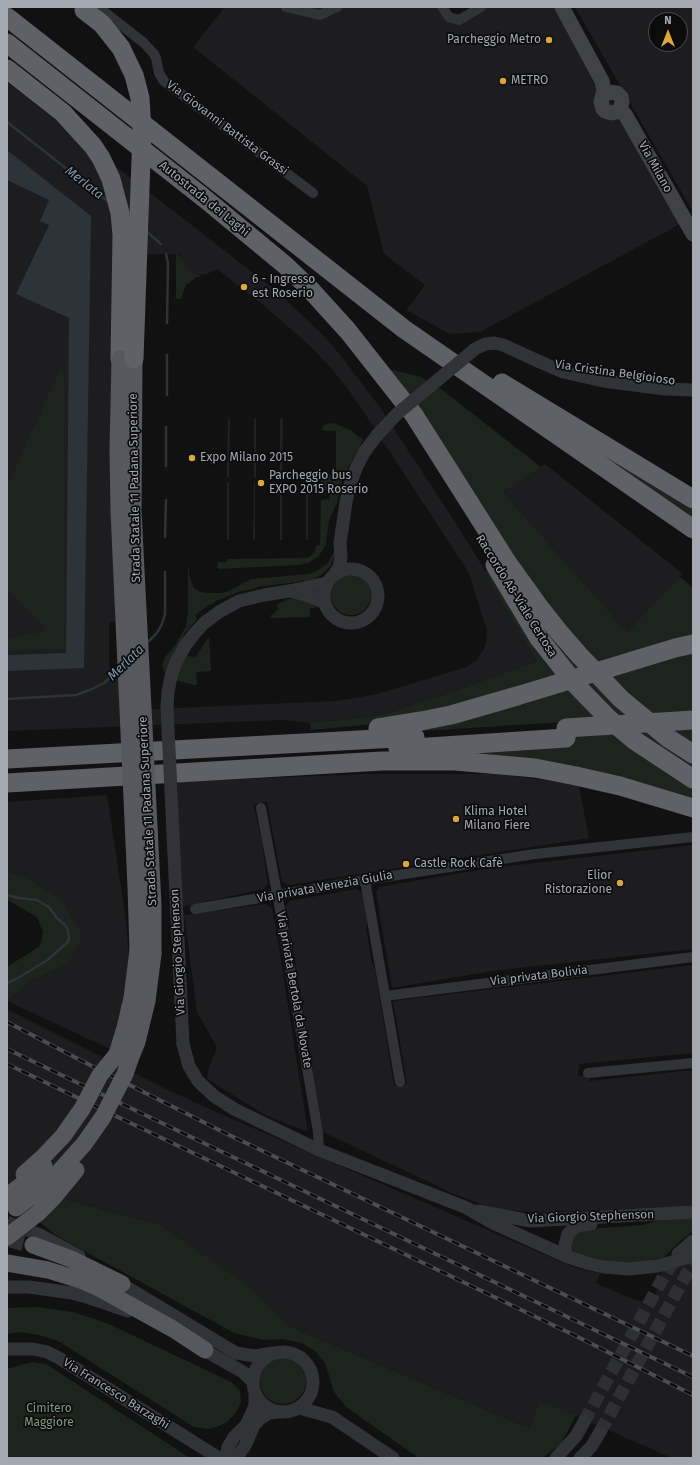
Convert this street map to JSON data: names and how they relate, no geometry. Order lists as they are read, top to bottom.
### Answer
{
  "streets": {
    "highway": ["Autostrada dei Laghi", "Strada Statale 11 Padana Superiore", "Raccordo A8-Viale Certosa"],
    "main road": ["Via Milano"],
    "street": [
      "Via Giovanni Battista Grassi",
      "Via Cristina Belgioioso",
      "Via privata Venezia Giulia",
      "Via Giorgio Stephenson",
      "Via privata Bolivia",
      "Via privata Bertola da Novate",
      "Via Francesco Barzaghi"
    ]
  },
  "crossings": [
    ["Autostrada dei Laghi", "Raccordo A8-Viale Certosa"],
    ["Via Cristina Belgioioso", "Via Giorgio Stephenson"],
    ["Via privata Venezia Giulia", "Via privata Bertola da Novate"],
    ["Via Giorgio Stephenson", "Via privata Bertola da Novate"]
  ],
  "water": ["Merlata"],
  "parks": ["Cimitero Maggiore"],
  "places": [
    "Parcheggio Metro",
    "METRO",
    "6 - Ingresso est Roserio",
    "Expo Milano 2015",
    "Parcheggio bus EXPO 2015 Roserio",
    "Klima Hotel Milano Fiere",
    "Castle Rock Cafè",
    "Elior Ristorazione"
  ],
  "north": "top"
}
